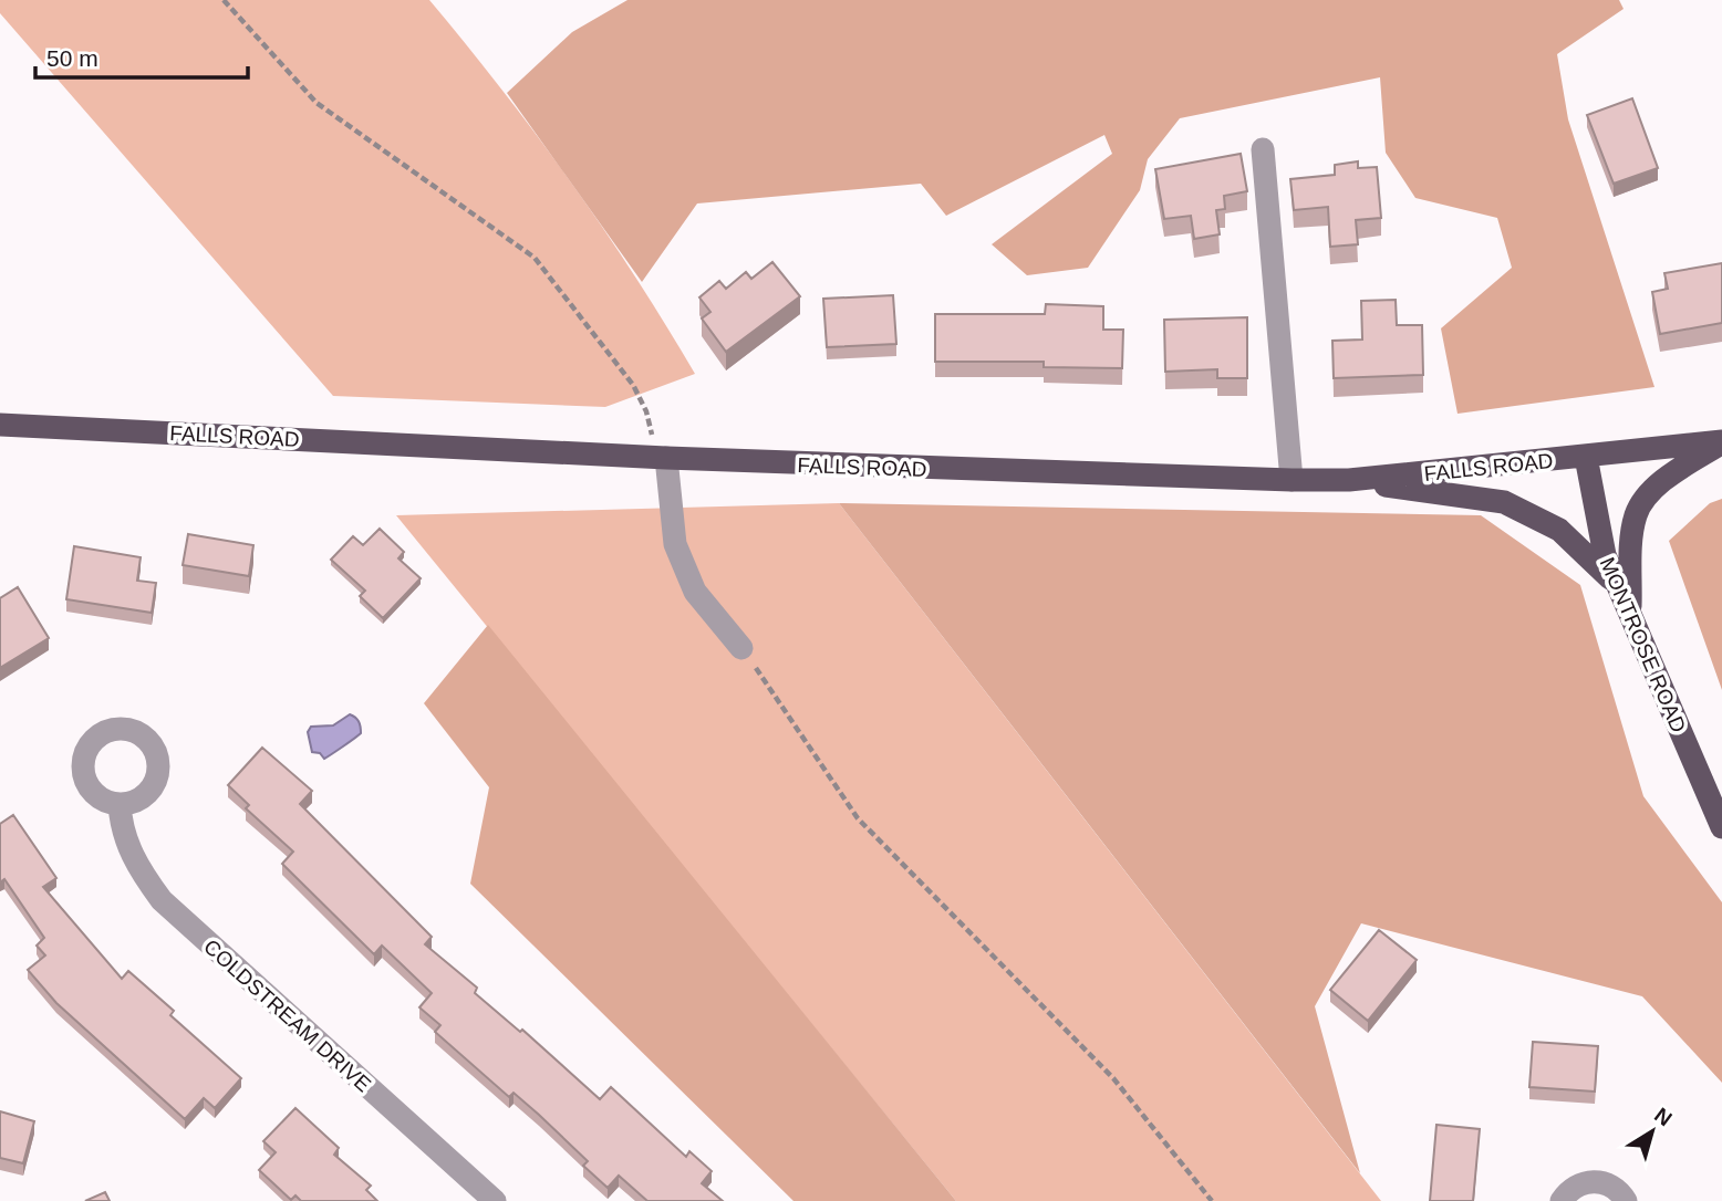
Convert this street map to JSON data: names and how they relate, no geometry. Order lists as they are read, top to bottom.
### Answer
{
  "streets": {
    "main road": ["FALLS ROAD", "MONTROSE ROAD"],
    "street": ["COLDSTREAM DRIVE"]
  },
  "crossings": [
    ["FALLS ROAD", "MONTROSE ROAD"]
  ],
  "scale_bar": "50 m",
  "north": "top right"
}
